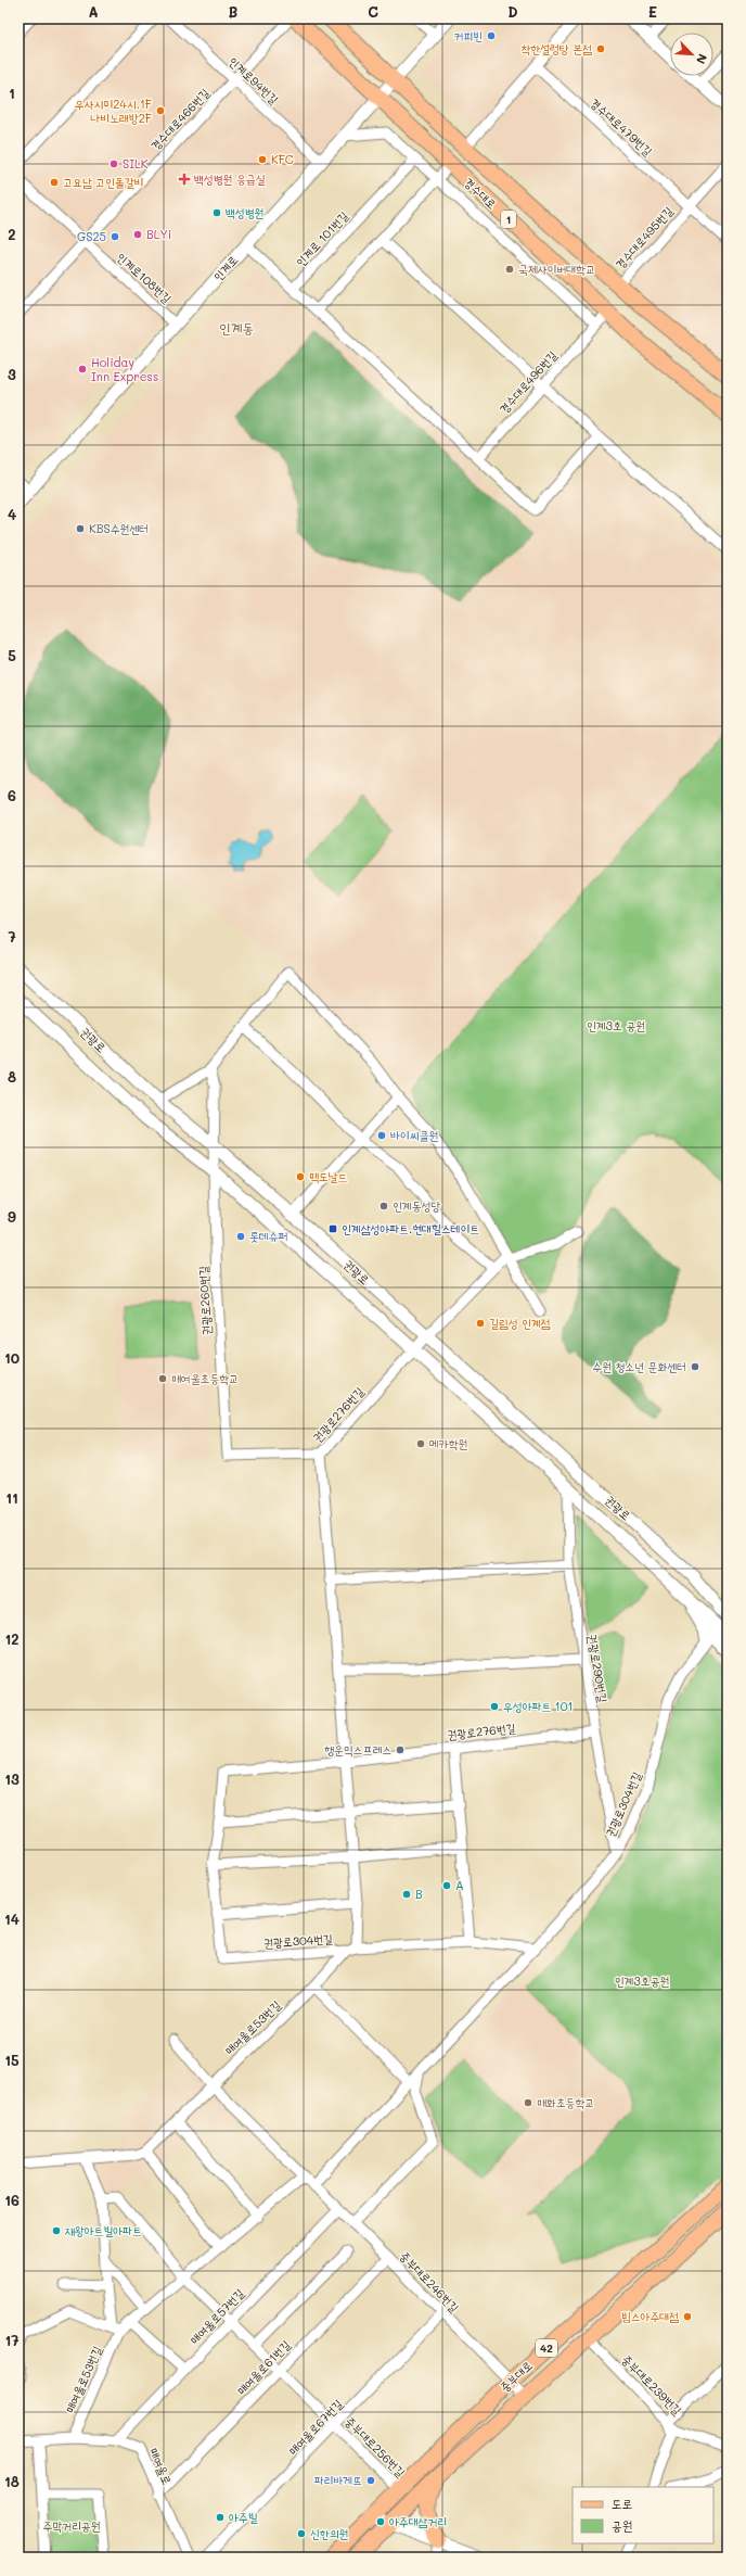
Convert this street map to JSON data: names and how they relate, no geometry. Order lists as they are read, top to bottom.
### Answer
{
  "streets": {
    "main road": [
      "경수대로",
      "1",
      "42",
      "중부대로"
    ],
    "street": [
      "인계로94번길",
      "경수대로466번길",
      "경수대로479번길",
      "경수대로495번길",
      "인계로 101번길",
      "인계로",
      "인계로108번길",
      "경수대로496번길",
      "권광로",
      "권광로260번길",
      "권광로276번길",
      "권광로290번길",
      "권광로304번길",
      "매여울로53번길",
      "중부대로246번길",
      "매여울로57번길",
      "매여울로61번길",
      "중부대로239번길",
      "매여울로67번길",
      "중부대로256번길",
      "매여울로"
    ]
  },
  "crossings": [
    ["인계로94번길", "경수대로466번길"],
    ["인계로94번길", "인계로"],
    ["경수대로466번길", "인계로108번길"],
    ["경수대로479번길", "경수대로495번길"],
    ["경수대로", "경수대로495번길"],
    ["경수대로", "인계로"],
    ["경수대로", "경수대로496번길"],
    ["인계로", "인계로108번길"],
    ["권광로", "권광로260번길"],
    ["권광로", "권광로276번길"],
    ["권광로", "권광로290번길"],
    ["권광로", "권광로304번길"],
    ["권광로260번길", "권광로276번길"],
    ["권광로276번길", "권광로290번길"],
    ["권광로276번길", "권광로304번길"],
    ["권광로290번길", "권광로304번길"],
    ["권광로304번길", "매여울로53번길"],
    ["매여울로53번길", "중부대로246번길"],
    ["매여울로53번길", "중부대로256번길"],
    ["매여울로53번길", "매여울로"],
    ["중부대로246번길", "매여울로57번길"],
    ["중부대로246번길", "매여울로61번길"],
    ["중부대로246번길", "중부대로"],
    ["중부대로246번길", "매여울로67번길"],
    ["매여울로57번길", "중부대로256번길"],
    ["매여울로57번길", "매여울로"],
    ["매여울로61번길", "중부대로256번길"],
    ["매여울로61번길", "매여울로"],
    ["중부대로", "중부대로239번길"],
    ["중부대로", "중부대로256번길"],
    ["매여울로67번길", "중부대로256번길"]
  ],
  "districts": ["인계동"],
  "parks": ["인계3호 공원", "인계3호공원", "주막거리공원"],
  "places": {
    "other": [
      "커피빈",
      "착한설렁탕 본점",
      "우사시미24시.1F 나비노래방2F",
      "KFC",
      "SILK",
      "고요남 고인돌갈비",
      "백성병원",
      "BLYi",
      "GS25",
      "국제사이버대학교",
      "Holiday Inn Express",
      "KBS수원센터",
      "바이씨클원",
      "맥도날드",
      "인계동성당",
      "롯데슈퍼",
      "길림성 인계점",
      "수원 청소년 문화센터",
      "매여울초등학교",
      "메카학원",
      "우성아파트 101",
      "행운익스프레스",
      "A",
      "B",
      "매화초등학교",
      "재왕아트빌아파트",
      "빕스아주대점",
      "파리바게뜨",
      "아주빌",
      "아주대삼거리",
      "신한의원"
    ],
    "health": ["백성병원 응급실"],
    "transit": ["인계삼성아파트.현대힐스테이트"]
  },
  "legend": ["도로", "공원"],
  "north": "bottom right",
  "grid": {
    "columns": [
      "A",
      "B",
      "C",
      "D",
      "E"
    ],
    "rows": [
      "1",
      "2",
      "3",
      "4",
      "5",
      "6",
      "7",
      "8",
      "9",
      "10",
      "11",
      "12",
      "13",
      "14",
      "15",
      "16",
      "17",
      "18"
    ]
  }
}
